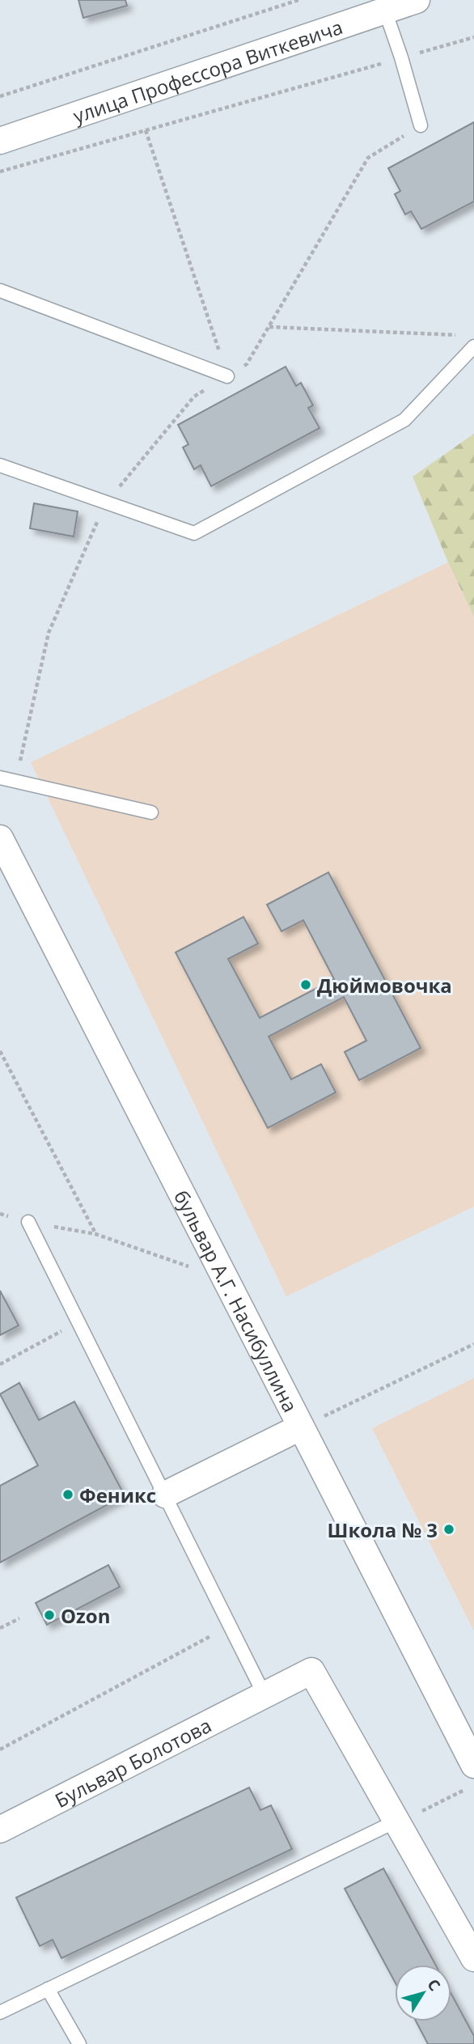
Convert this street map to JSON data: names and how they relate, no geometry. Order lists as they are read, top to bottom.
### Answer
{
  "streets": {
    "street": ["улица Профессора Виткевича", "бульвар А.Г. Насибуллина", "Бульвар Болотова"]
  },
  "places": [
    "Дюймовочка",
    "Феникс",
    "Школа № 3",
    "Ozon"
  ],
  "north": "top right"
}
